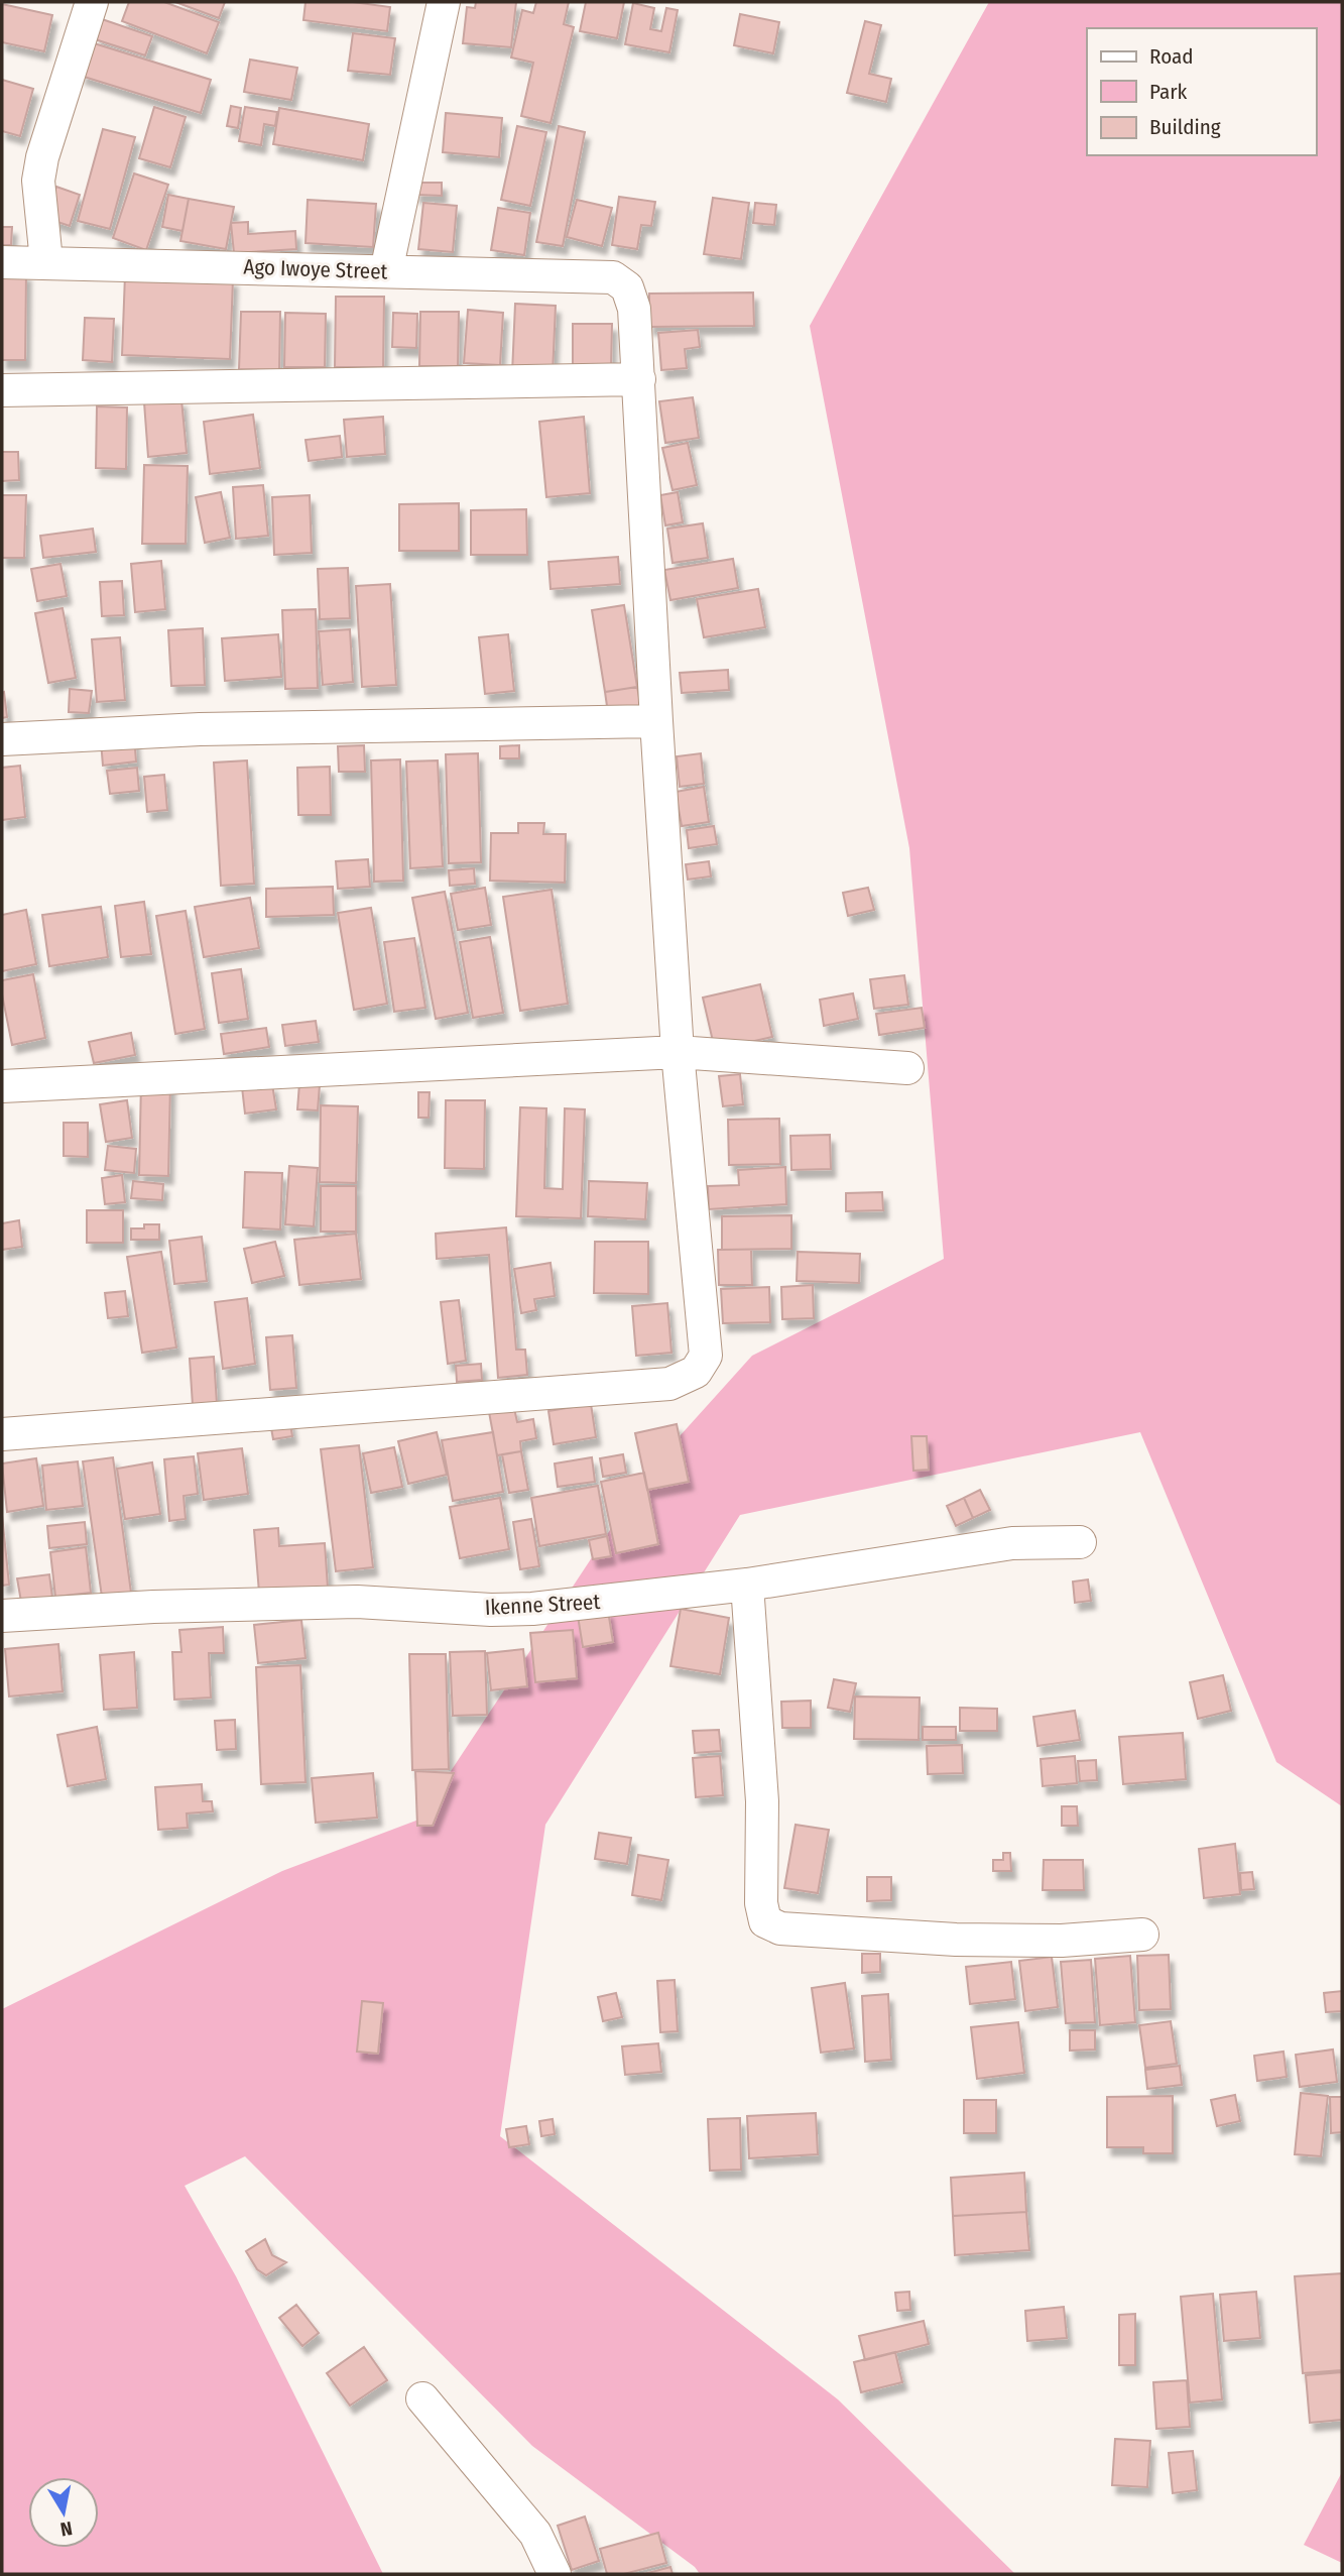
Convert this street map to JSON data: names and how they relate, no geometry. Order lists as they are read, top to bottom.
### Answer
{
  "streets": {
    "street": ["Ago Iwoye Street", "Ikenne Street"]
  },
  "legend": ["Road", "Park", "Building"],
  "north": "bottom"
}
